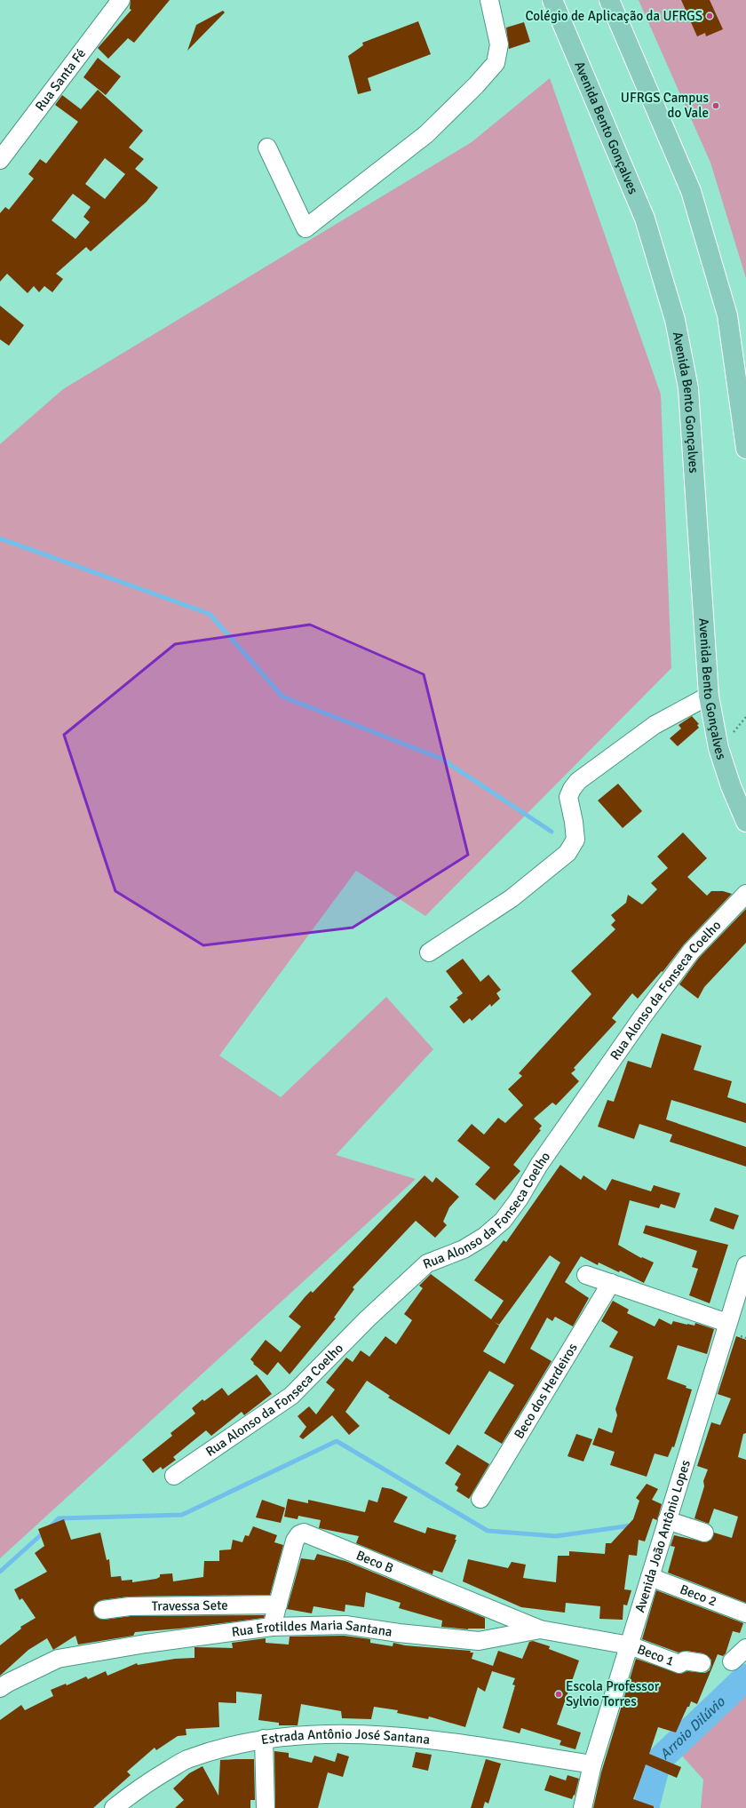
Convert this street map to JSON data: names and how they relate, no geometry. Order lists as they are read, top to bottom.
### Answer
{
  "streets": {
    "main road": ["Avenida Bento Gonçalves"],
    "street": [
      "Rua Santa Fé",
      "Rua Alonso da Fonseca Coelho",
      "Beco dos Herdeiros",
      "Avenida João Antônio Lopes",
      "Beco B",
      "Beco 2",
      "Travessa Sete",
      "Rua Erotildes Maria Santana",
      "Beco 1",
      "Estrada Antônio José Santana"
    ]
  },
  "crossings": [
    ["Avenida João Antônio Lopes", "Beco 2"],
    ["Avenida João Antônio Lopes", "Rua Erotildes Maria Santana"],
    ["Avenida João Antônio Lopes", "Beco 1"],
    ["Avenida João Antônio Lopes", "Estrada Antônio José Santana"],
    ["Beco B", "Travessa Sete"],
    ["Beco B", "Rua Erotildes Maria Santana"],
    ["Rua Erotildes Maria Santana", "Beco 1"]
  ],
  "water": ["Arroio Dilúvio"],
  "places": ["Colégio de Aplicação da UFRGS", "UFRGS Campus do Vale", "Escola Professor Sylvio Torres"]
}
